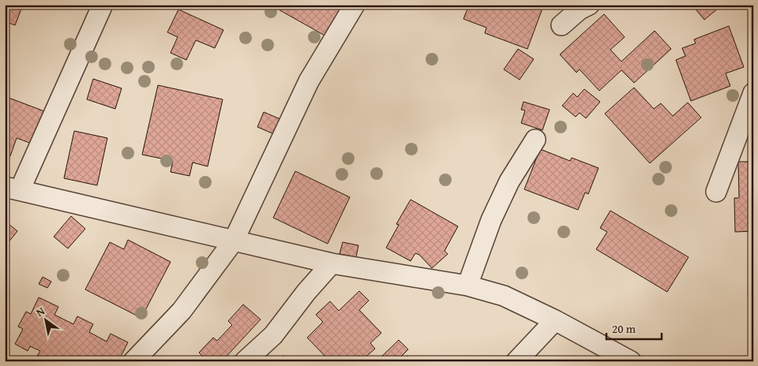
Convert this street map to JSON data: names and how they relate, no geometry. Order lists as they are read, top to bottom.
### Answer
{
  "scale_bar": "20 m",
  "north": "top left"
}
